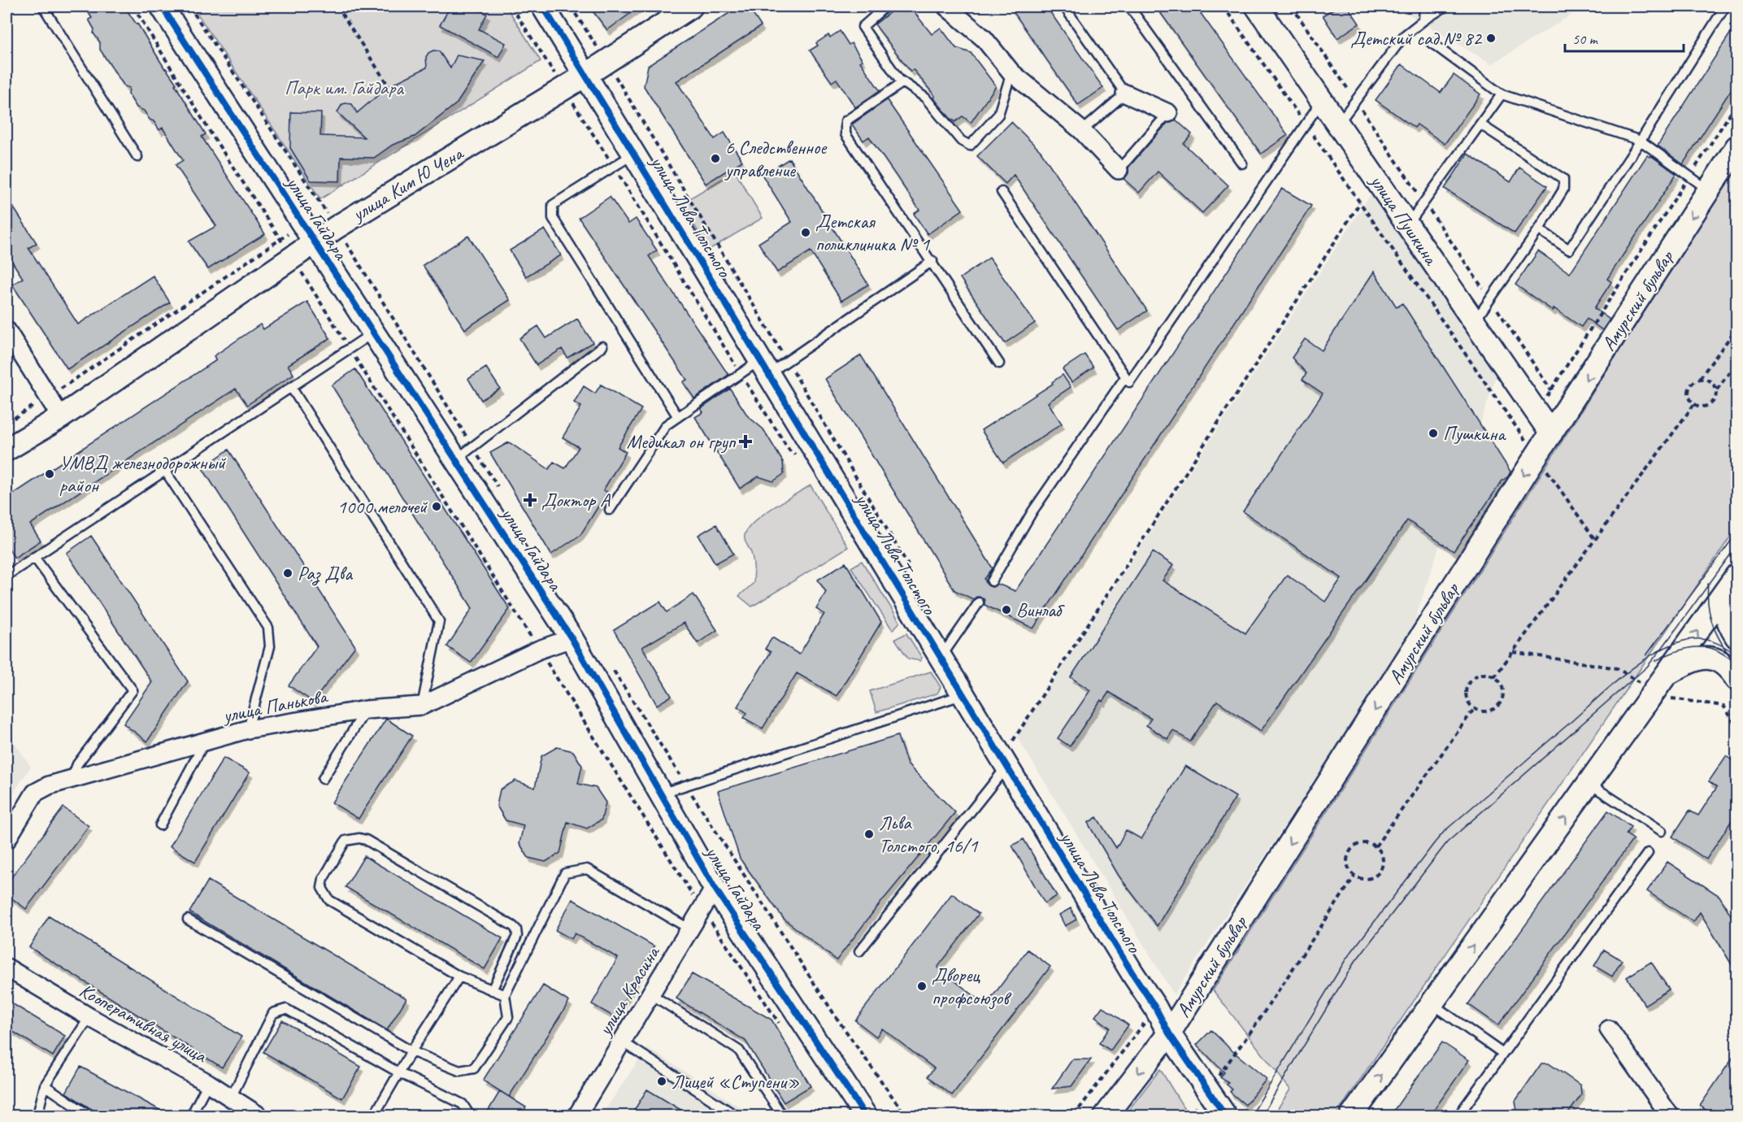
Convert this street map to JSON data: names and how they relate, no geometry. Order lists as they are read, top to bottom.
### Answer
{
  "streets": {
    "street": [
      "улица Ким Ю Чена",
      "улица Льва Толстого",
      "улица Гайдара",
      "улица Пушкина",
      "Амурский бульвар",
      "улица Панькова",
      "улица Красина",
      "Кооперативная улица"
    ]
  },
  "crossings": [
    ["улица Ким Ю Чена", "улица Льва Толстого"],
    ["улица Ким Ю Чена", "улица Гайдара"],
    ["улица Льва Толстого", "Амурский бульвар"],
    ["улица Гайдара", "улица Панькова"],
    ["улица Гайдара", "улица Красина"],
    ["улица Пушкина", "Амурский бульвар"]
  ],
  "one_way": ["Амурский бульвар"],
  "parks": ["Парк им. Гайдара"],
  "places": {
    "other": [
      "Детский сад № 82",
      "6 Следственное управление",
      "Детская поликлиника № 1",
      "Пушкина",
      "УМВД железнодорожный район",
      "1000 мелочей",
      "Раз Два",
      "Винлаб",
      "Льва Толстого, 16/1",
      "Дворец профсоюзов",
      "Лицей «Ступени»"
    ],
    "health": ["Медикал он груп", "Доктор А"]
  },
  "scale_bar": "50 m"
}
